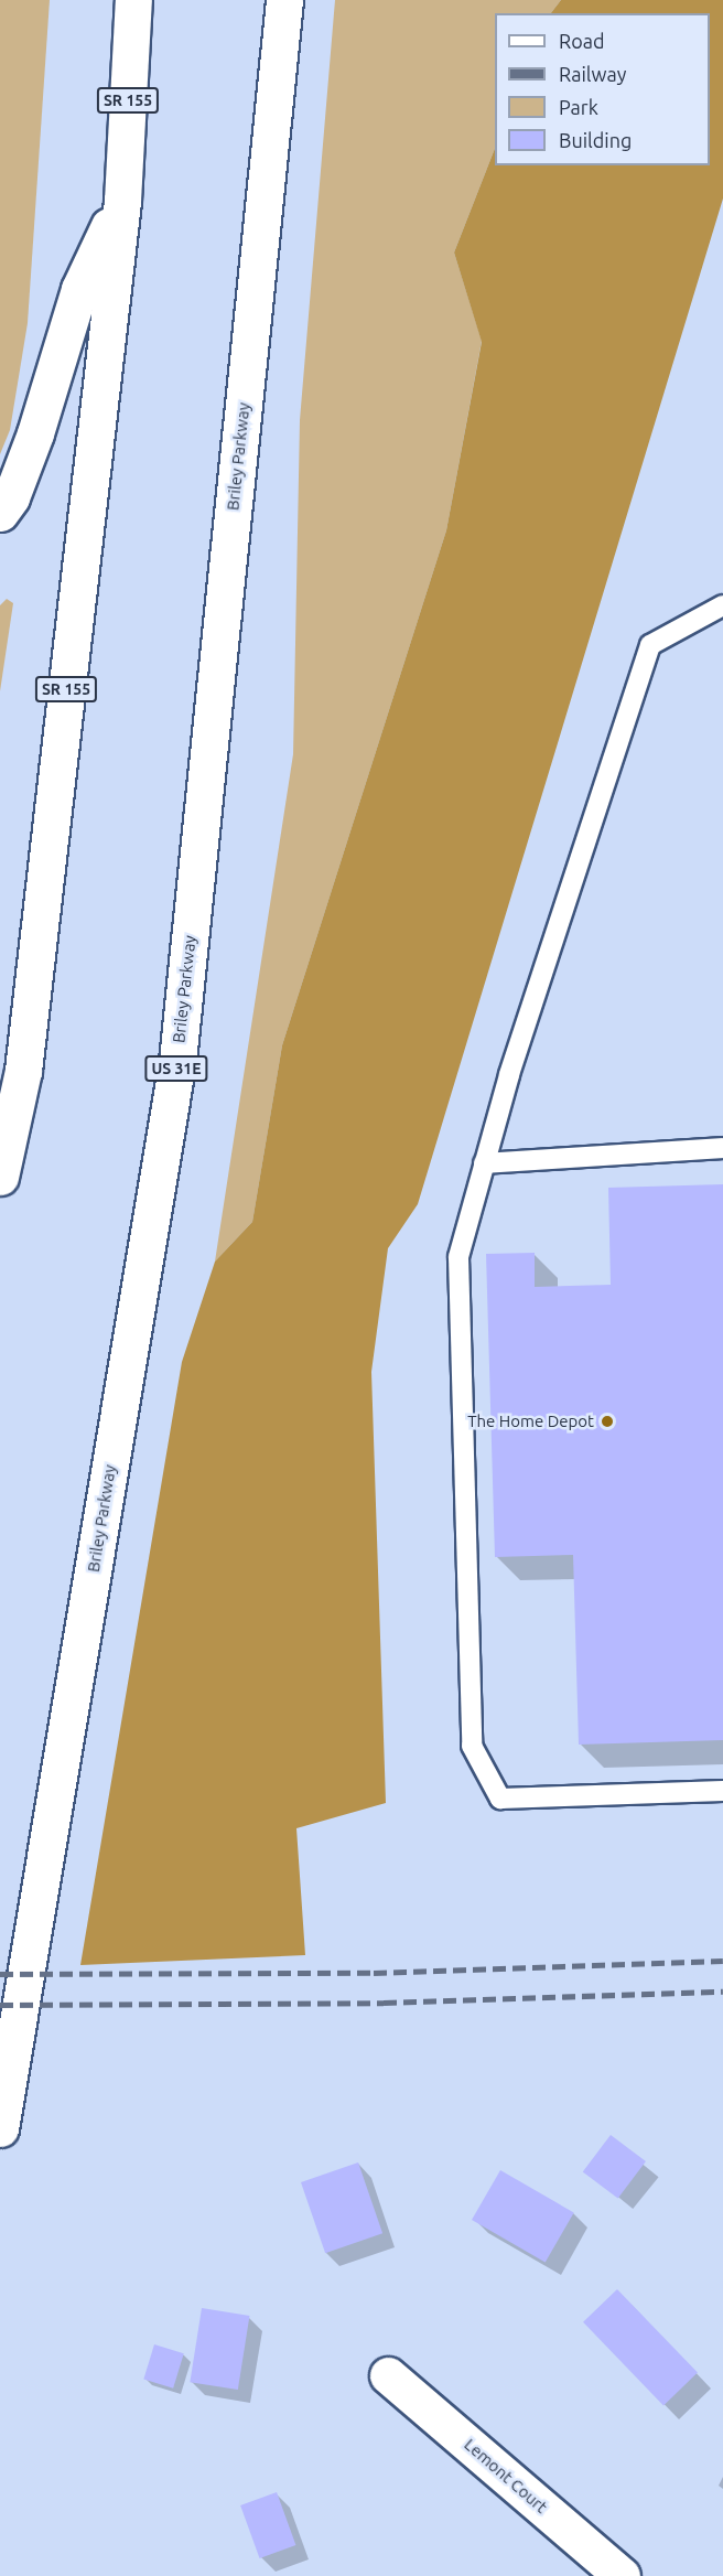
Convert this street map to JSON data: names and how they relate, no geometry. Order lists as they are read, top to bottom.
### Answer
{
  "streets": {
    "main road": [
      "SR 155",
      "Briley Parkway",
      "US 31E",
      "Lemont Court"
    ]
  },
  "places": ["The Home Depot"],
  "legend": [
    "Road",
    "Railway",
    "Park",
    "Building"
  ]
}
